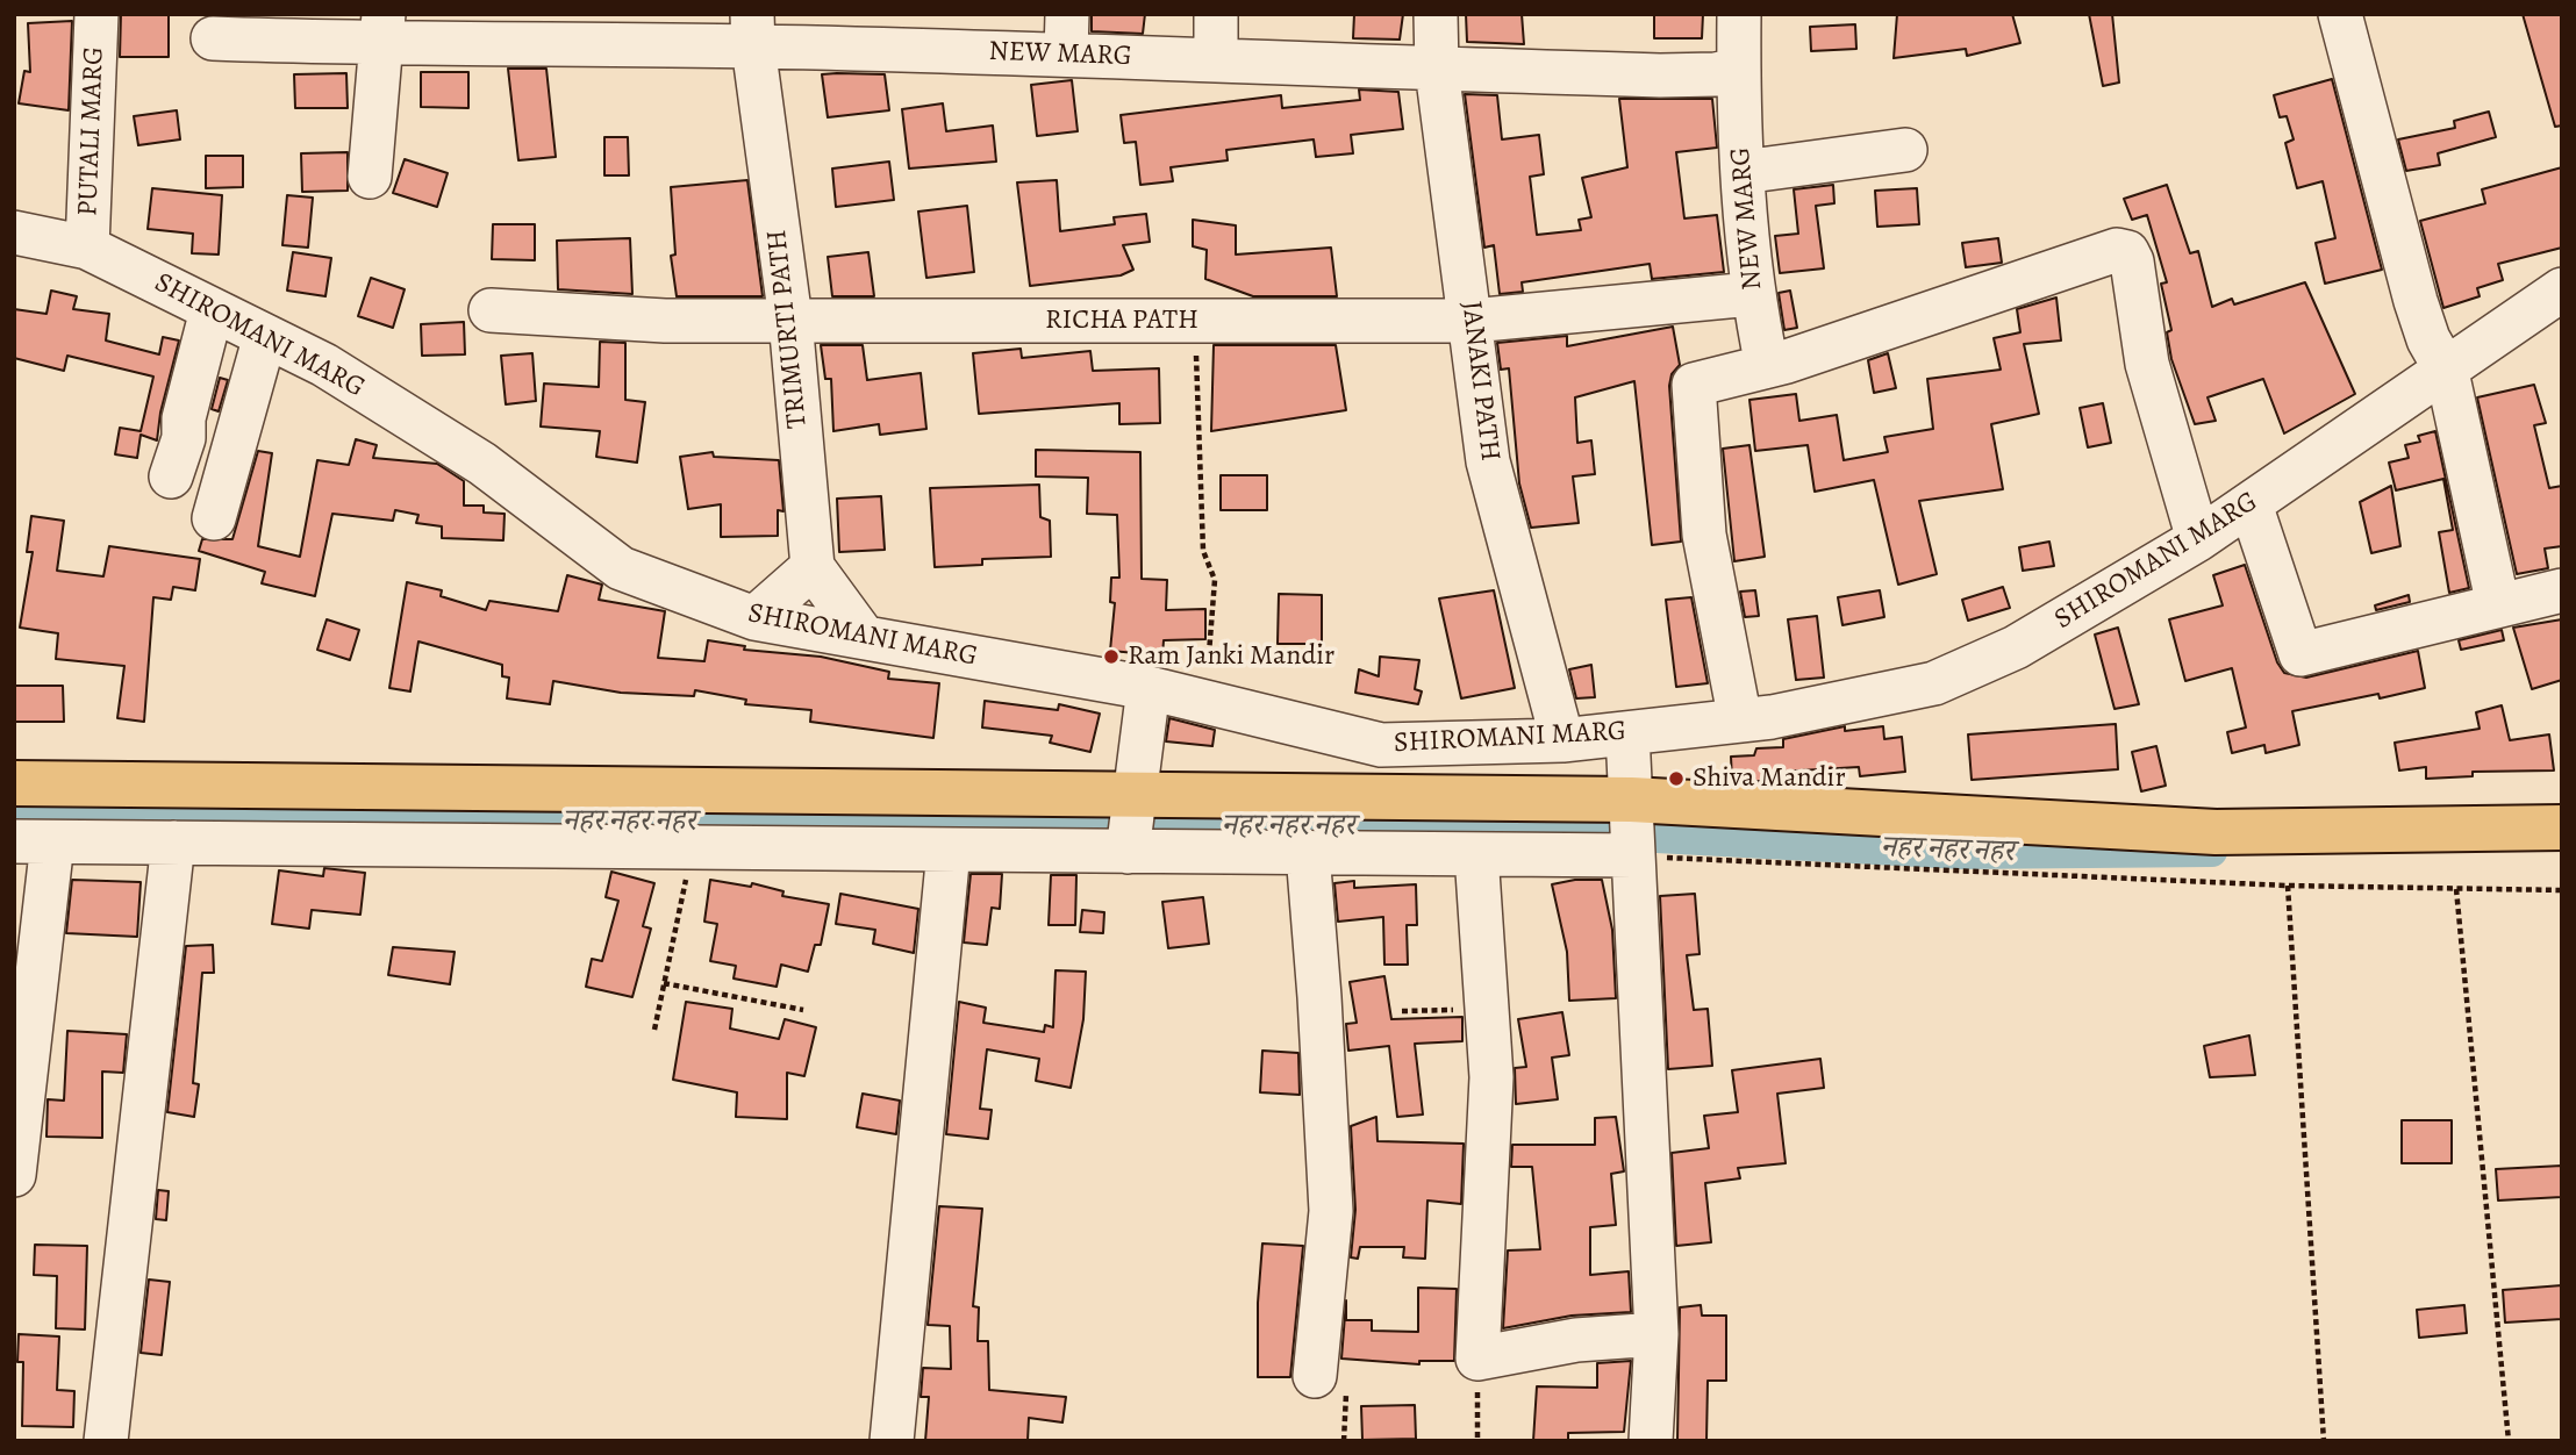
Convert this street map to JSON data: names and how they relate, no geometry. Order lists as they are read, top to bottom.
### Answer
{
  "streets": {
    "street": [
      "NEW MARG",
      "PUTALI MARG",
      "RICHA PATH",
      "TRIMURTI PATH",
      "SHIROMANI MARG",
      "JANAKI PATH"
    ]
  },
  "crossings": [
    ["NEW MARG", "RICHA PATH"],
    ["NEW MARG", "TRIMURTI PATH"],
    ["NEW MARG", "JANAKI PATH"],
    ["PUTALI MARG", "SHIROMANI MARG"],
    ["RICHA PATH", "TRIMURTI PATH"],
    ["RICHA PATH", "JANAKI PATH"],
    ["SHIROMANI MARG", "JANAKI PATH"]
  ],
  "water": ["नहर नहर नहर"],
  "places": ["Ram Janki Mandir", "Shiva Mandir"]
}
